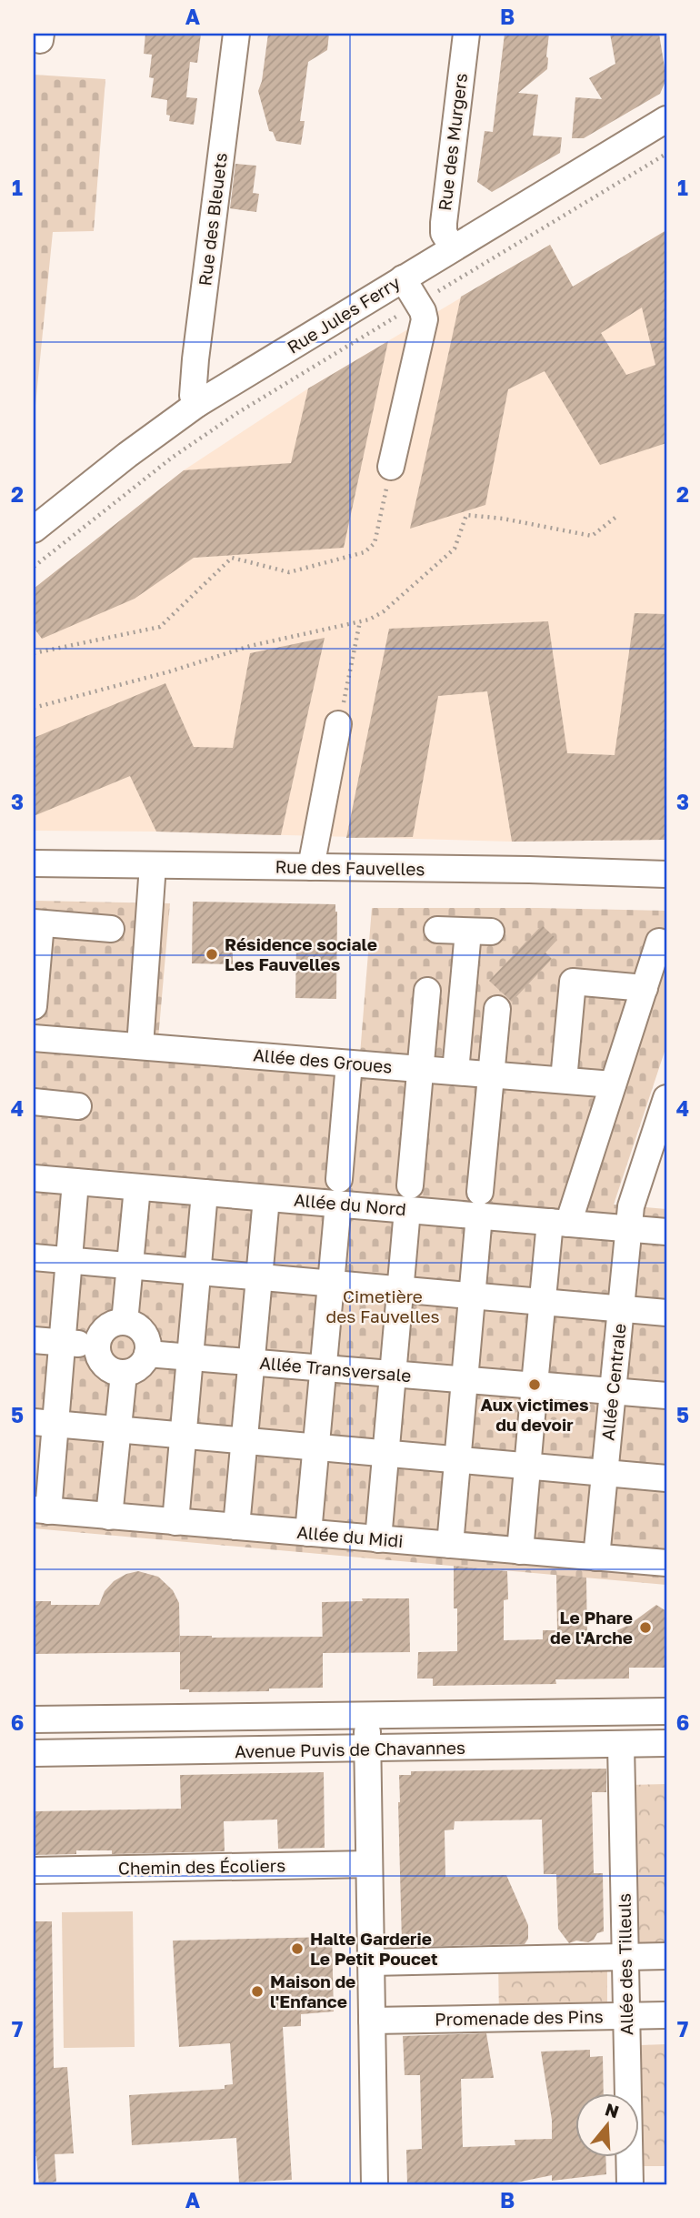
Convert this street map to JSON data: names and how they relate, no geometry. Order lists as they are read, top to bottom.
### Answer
{
  "streets": {
    "street": [
      "Rue des Murgers",
      "Rue des Bleuets",
      "Rue Jules Ferry",
      "Rue des Fauvelles",
      "Allée des Groues",
      "Allée du Nord",
      "Allée Transversale",
      "Allée Centrale",
      "Allée du Midi",
      "Avenue Puvis de Chavannes",
      "Chemin des Écoliers",
      "Allée des Tilleuls",
      "Promenade des Pins"
    ]
  },
  "crossings": [
    ["Rue des Murgers", "Rue Jules Ferry"],
    ["Rue des Bleuets", "Rue Jules Ferry"],
    ["Allée du Nord", "Allée Centrale"],
    ["Allée Transversale", "Allée Centrale"],
    ["Allée Centrale", "Allée du Midi"],
    ["Avenue Puvis de Chavannes", "Allée des Tilleuls"],
    ["Allée des Tilleuls", "Promenade des Pins"]
  ],
  "parks": ["Cimetière des Fauvelles"],
  "places": [
    "Résidence sociale Les Fauvelles",
    "Aux victimes du devoir",
    "Le Phare de l'Arche",
    "Halte Garderie Le Petit Poucet",
    "Maison de l'Enfance"
  ],
  "north": "top",
  "grid": {
    "columns": ["A", "B"],
    "rows": [
      "1",
      "2",
      "3",
      "4",
      "5",
      "6",
      "7"
    ]
  }
}
